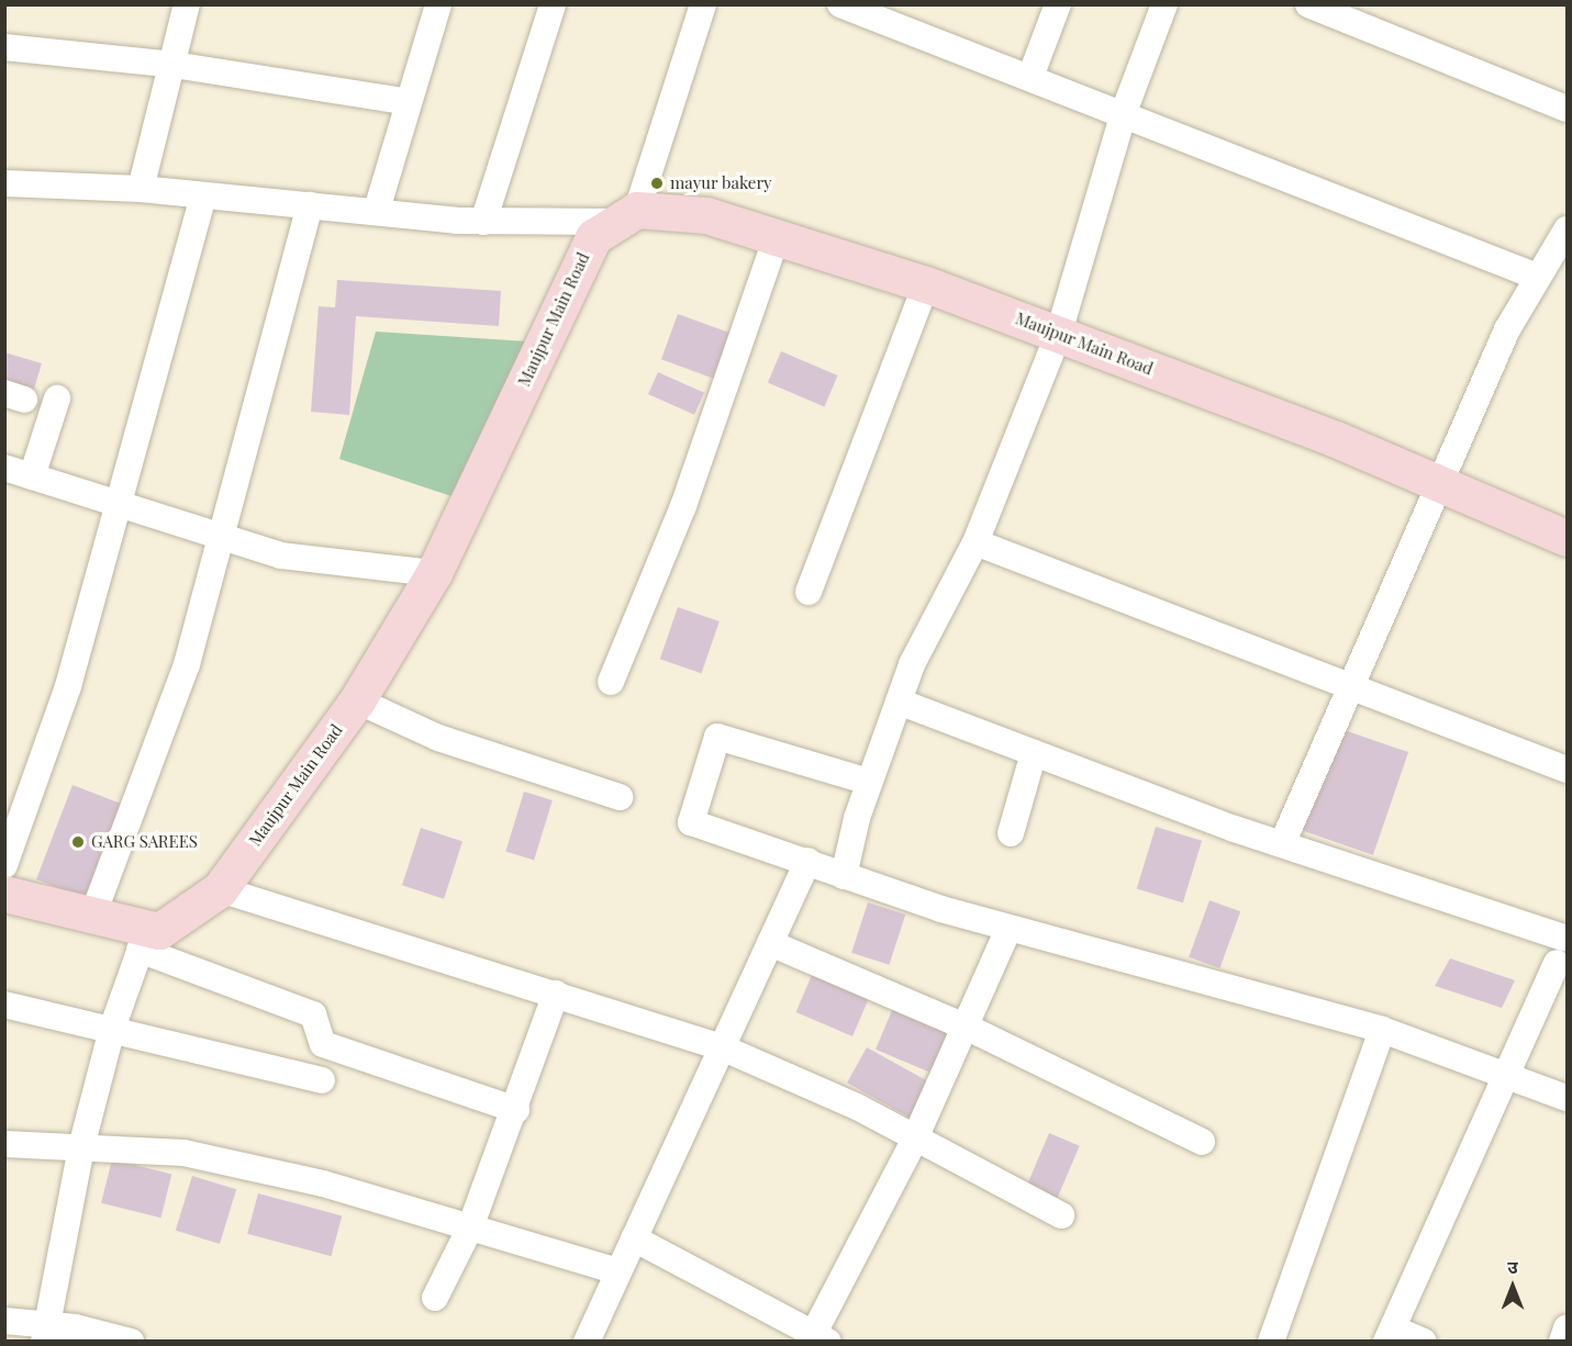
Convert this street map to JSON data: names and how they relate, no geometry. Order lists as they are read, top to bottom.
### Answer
{
  "streets": {
    "street": ["Maujpur Main Road"]
  },
  "places": ["mayur bakery", "GARG SAREES"],
  "north": "top"
}
